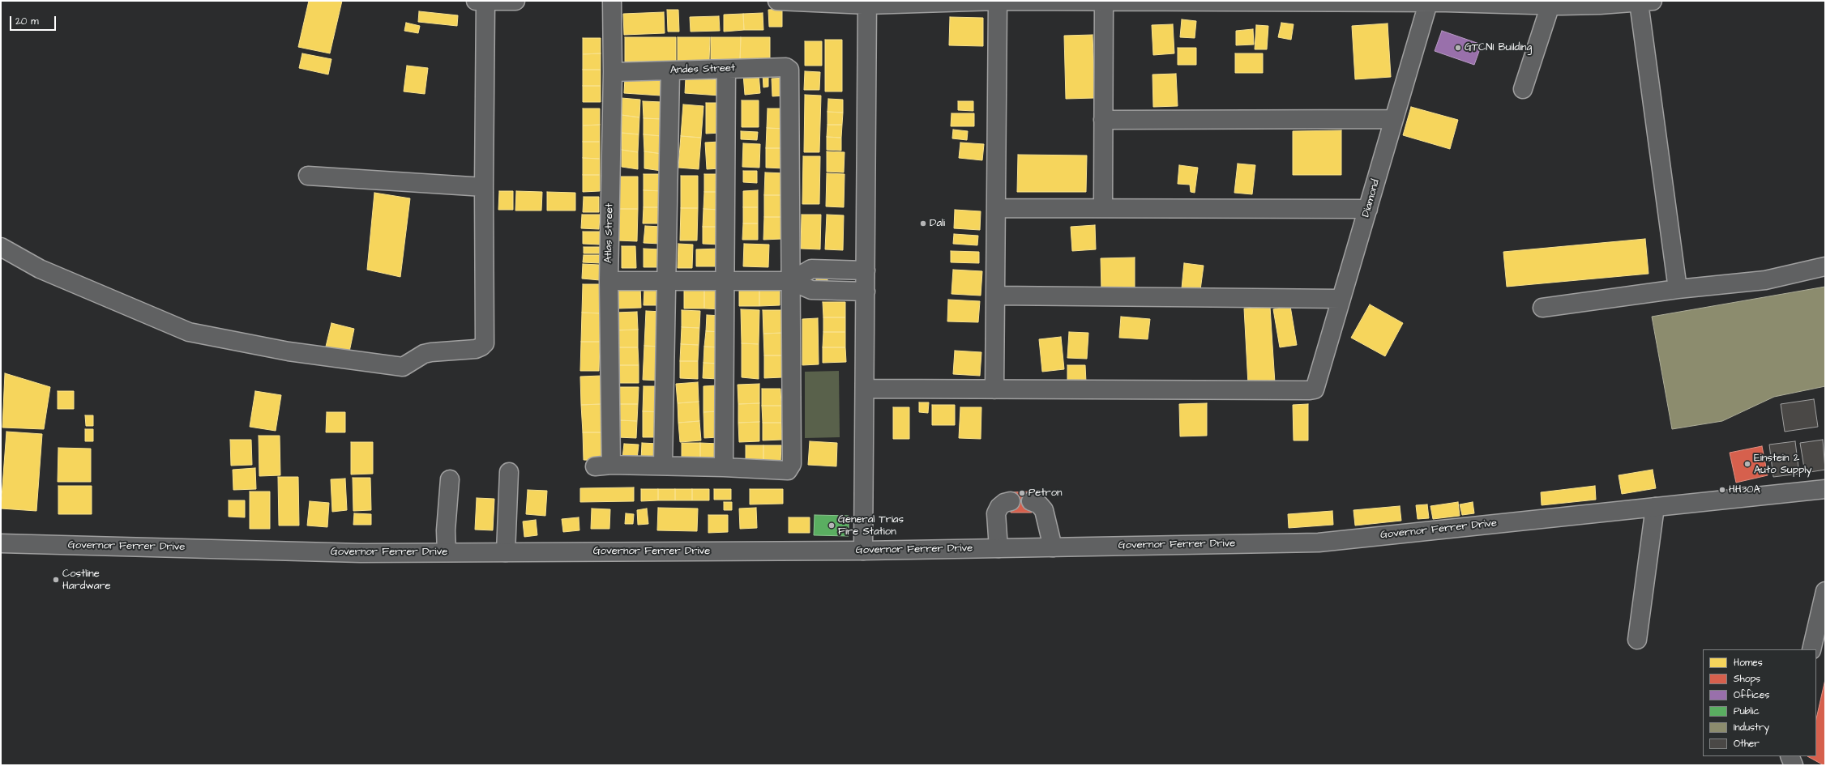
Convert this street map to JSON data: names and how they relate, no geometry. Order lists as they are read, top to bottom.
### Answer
{
  "streets": {
    "street": [
      "Andes Street",
      "Diamond",
      "Atlas Street",
      "Governor Ferrer Drive"
    ]
  },
  "crossings": [
    ["Andes Street", "Atlas Street"]
  ],
  "places": [
    "GTCNI Building",
    "Dali",
    "Einstein 2 Auto Supply",
    "HH30A",
    "Petron",
    "General Trias Fire Station",
    "Costline Hardware"
  ],
  "legend": [
    "Homes",
    "Shops",
    "Offices",
    "Public",
    "Industry",
    "Other"
  ],
  "scale_bar": "20 m"
}
